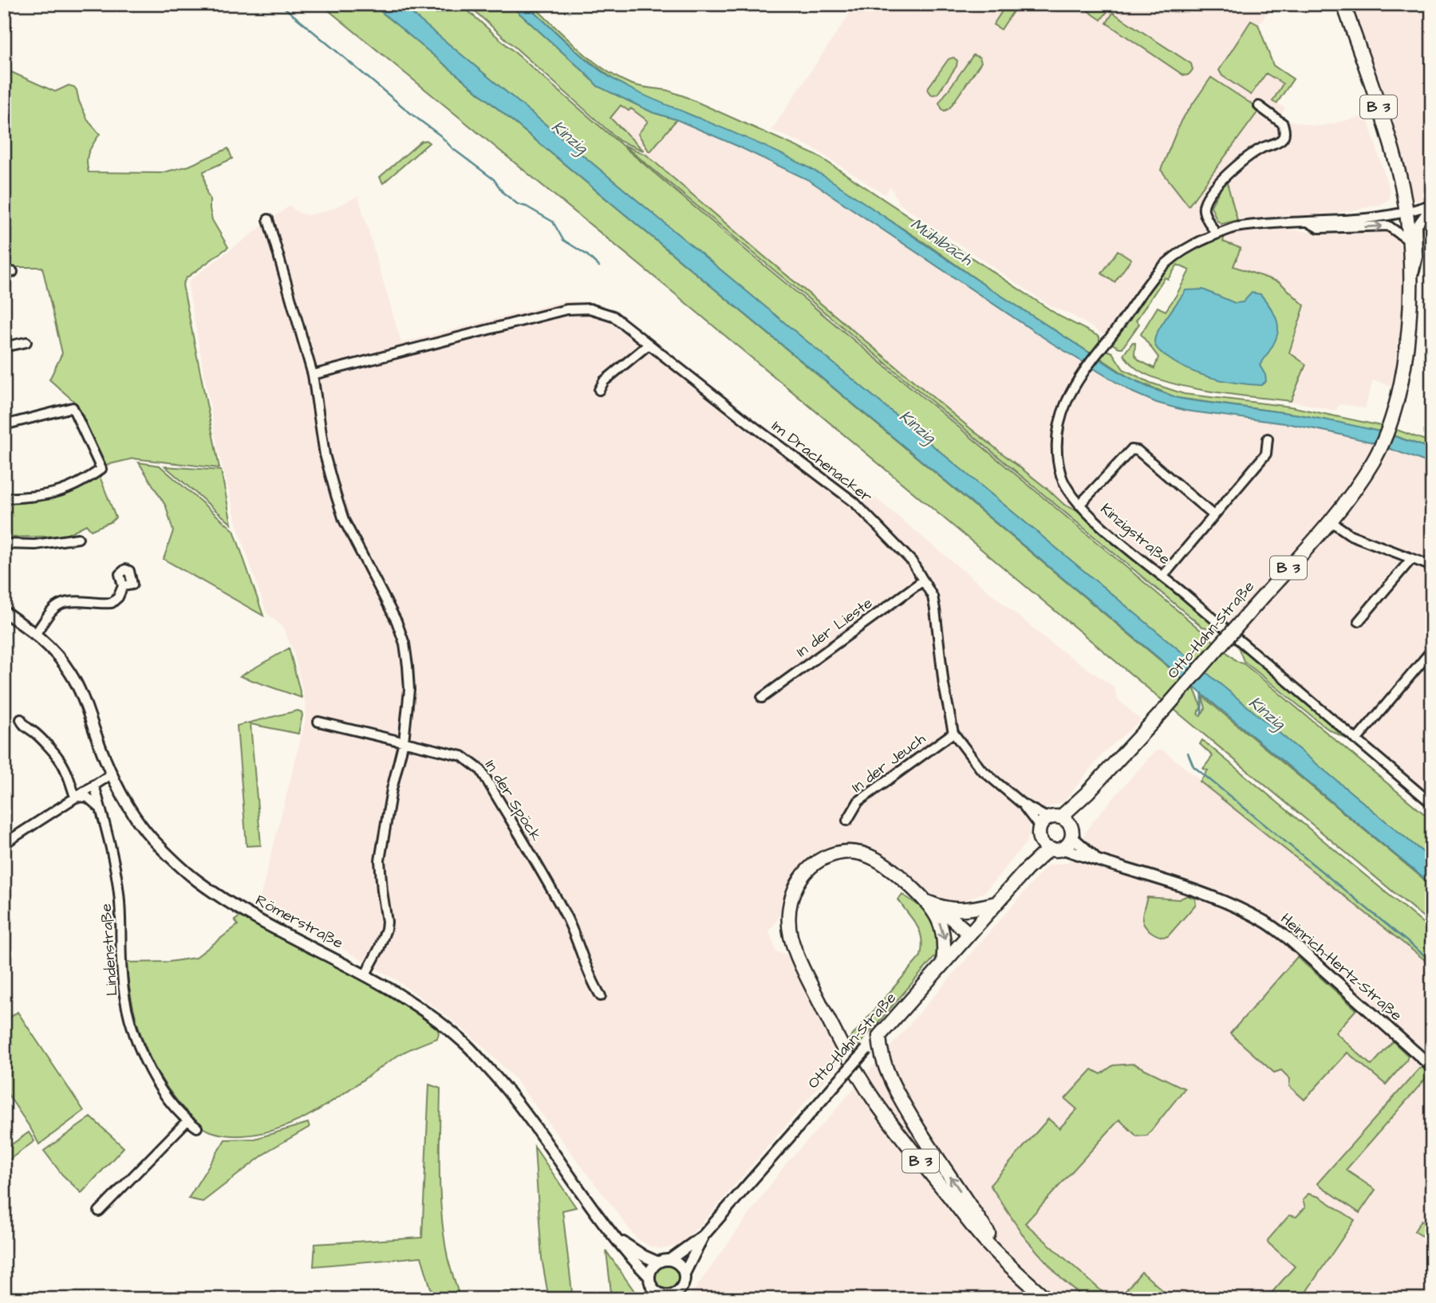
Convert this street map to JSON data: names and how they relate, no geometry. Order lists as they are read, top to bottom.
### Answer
{
  "streets": {
    "main road": ["B 3", "Otto-Hahn-Straße"],
    "street": [
      "Im Drachenacker",
      "Kinzigstraße",
      "In der Lieste",
      "In der Jeuch",
      "In der Spöck",
      "Römerstraße",
      "Lindenstraße",
      "Heinrich-Hertz-Straße"
    ]
  },
  "crossings": [
    ["B 3", "Otto-Hahn-Straße"],
    ["Im Drachenacker", "In der Lieste"],
    ["Im Drachenacker", "Otto-Hahn-Straße"],
    ["Im Drachenacker", "In der Jeuch"],
    ["Im Drachenacker", "Heinrich-Hertz-Straße"],
    ["Kinzigstraße", "Otto-Hahn-Straße"],
    ["Otto-Hahn-Straße", "Römerstraße"],
    ["Otto-Hahn-Straße", "Heinrich-Hertz-Straße"]
  ],
  "water": ["Kinzig", "Mühlbach"]
}
